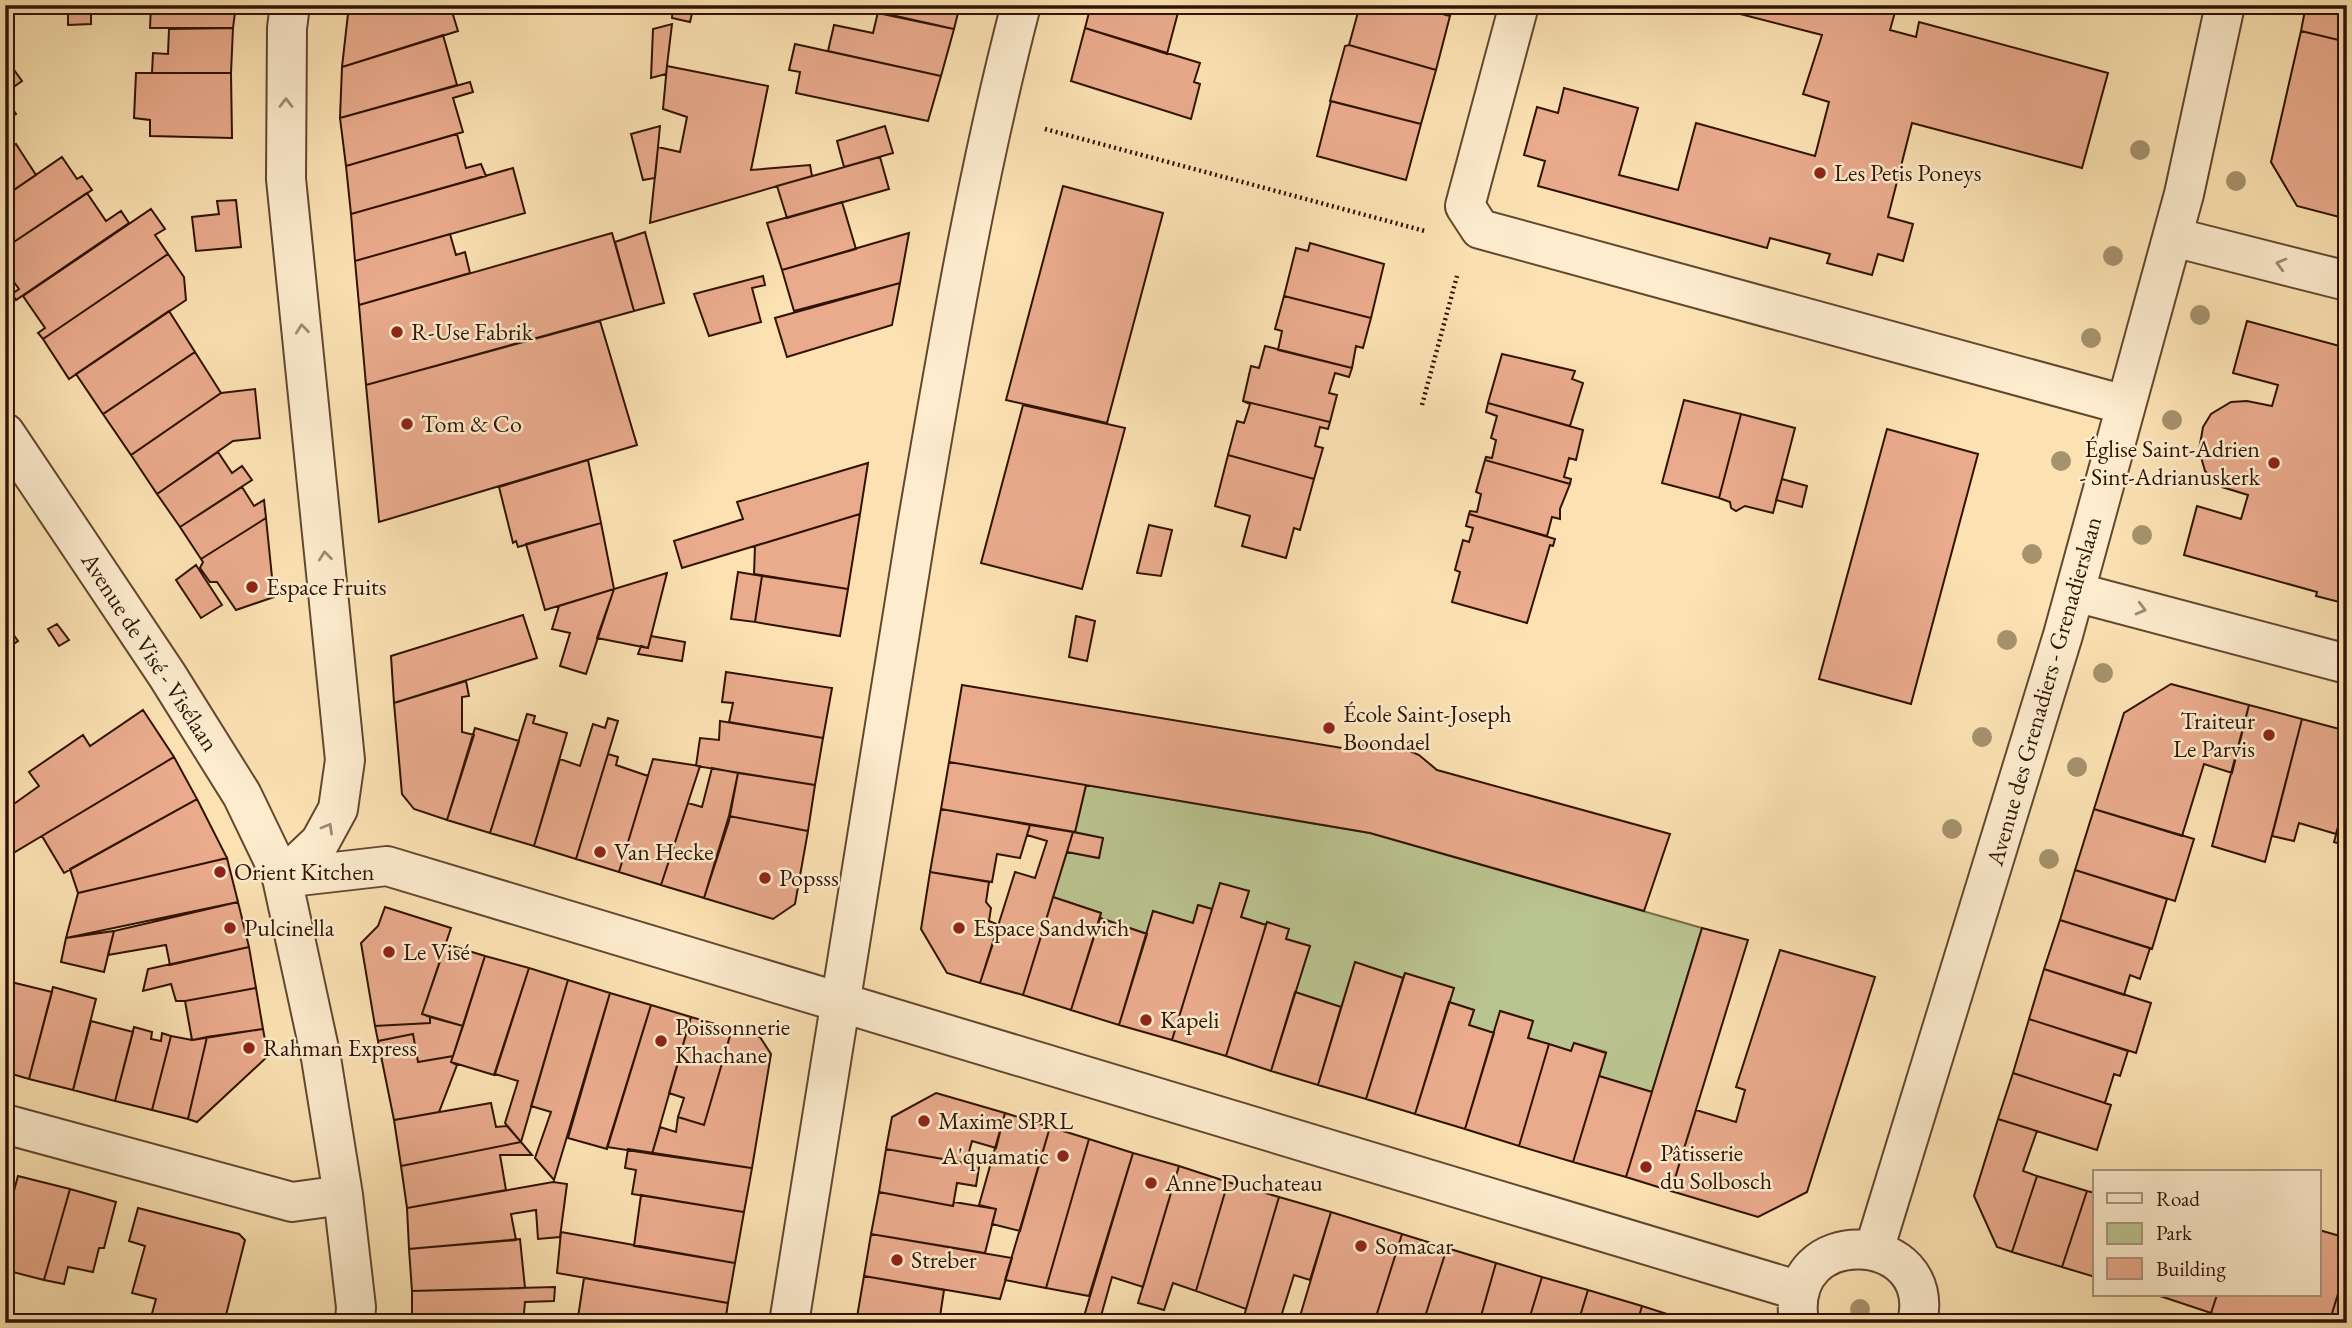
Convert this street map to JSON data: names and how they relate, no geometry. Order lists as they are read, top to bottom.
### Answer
{
  "streets": {
    "street": ["Avenue de Visé - Visélaan", "Avenue des Grenadiers - Grenadierslaan"]
  },
  "places": [
    "Les Petis Poneys",
    "R-Use Fabrik",
    "Tom & Co",
    "Église Saint-Adrien - Sint-Adrianuskerk",
    "Espace Fruits",
    "École Saint-Joseph Boondael",
    "Traiteur Le Parvis",
    "Van Hecke",
    "Orient Kitchen",
    "Popsss",
    "Pulcinella",
    "Espace Sandwich",
    "Le Visé",
    "Kapeli",
    "Poissonnerie Khachane",
    "Rahman Express",
    "Maxime SPRL",
    "A'quamatic",
    "Pâtisserie du Solbosch",
    "Anne Duchateau",
    "Somacar",
    "Streber"
  ],
  "legend": ["Road", "Park", "Building"]
}
